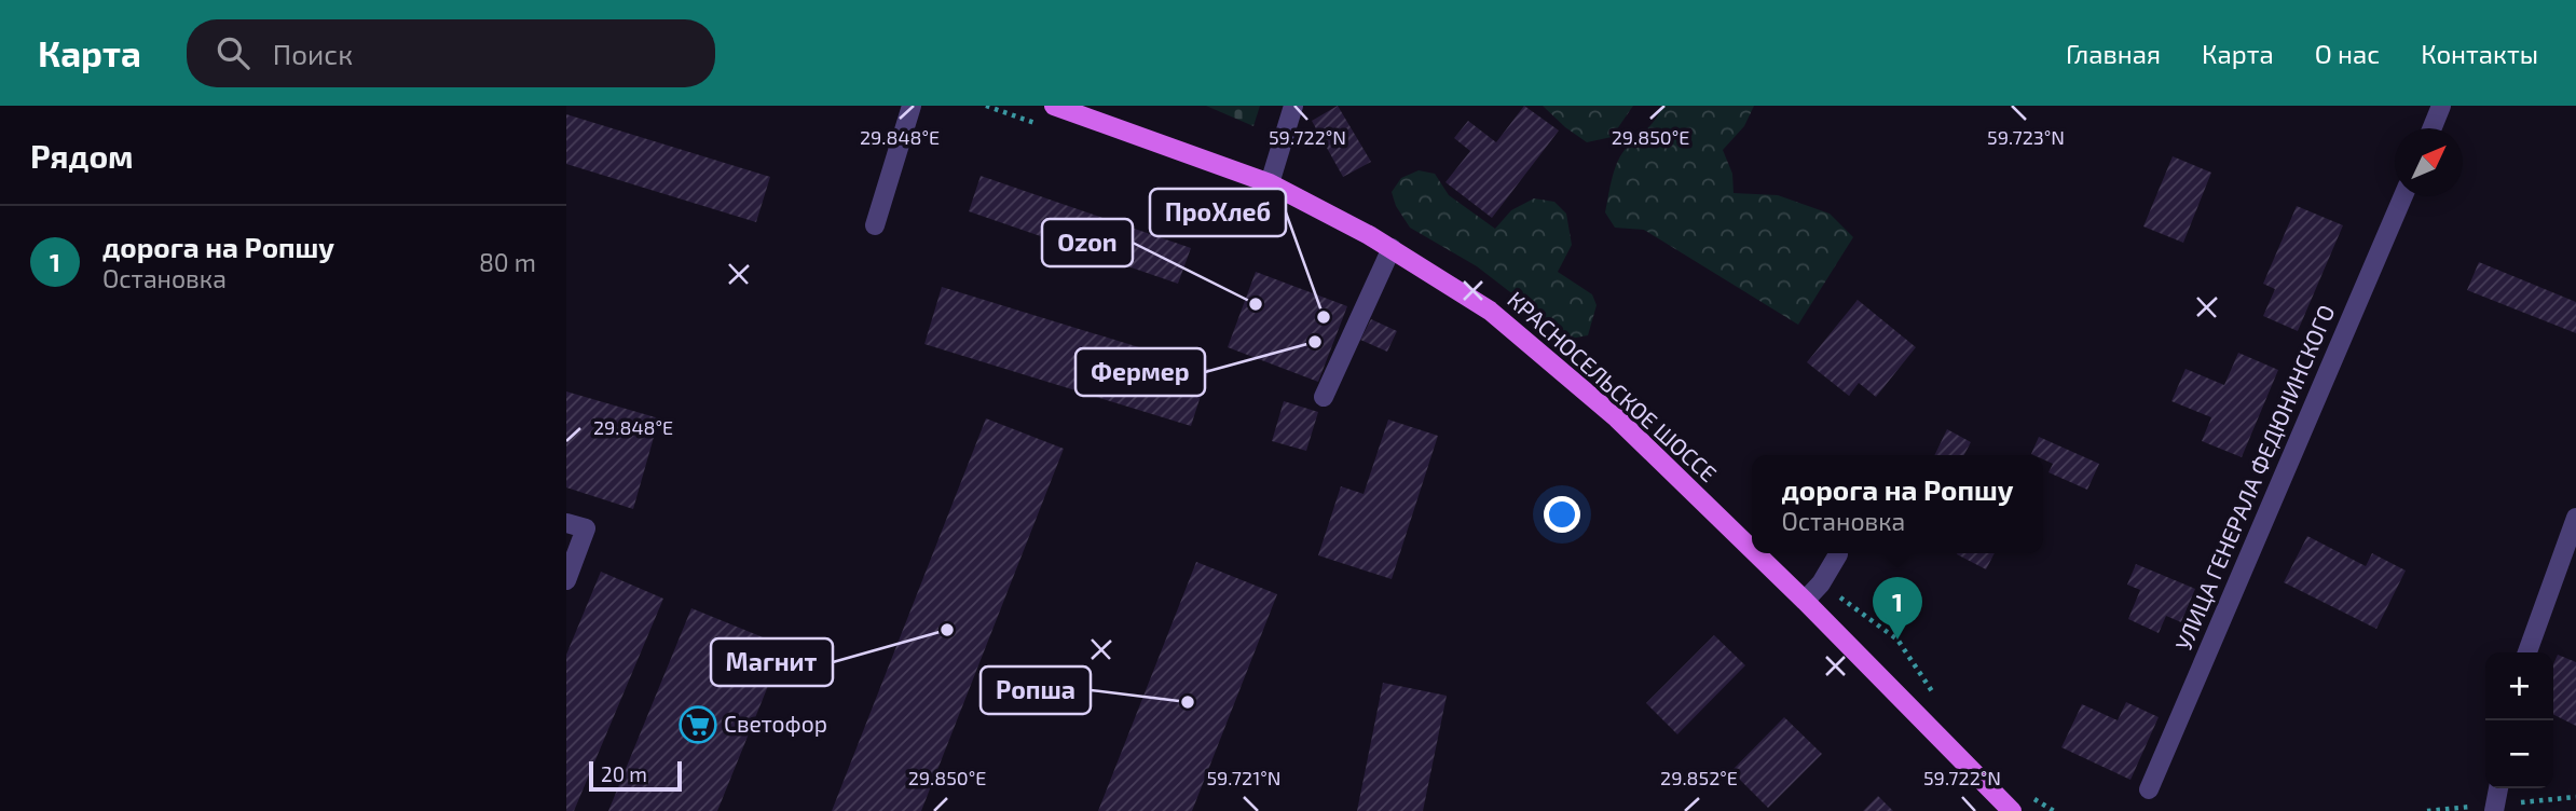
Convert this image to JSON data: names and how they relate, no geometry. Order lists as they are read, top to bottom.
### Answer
{
  "streets": {
    "main road": ["КРАСНОСЕЛЬСКОЕ ШОССЕ"],
    "street": ["УЛИЦА ГЕНЕРАЛА ФЕДЮНИНСКОГО"]
  },
  "places": {
    "other": [
      "Ozon",
      "ПроХлеб",
      "Фермер",
      "Магнит",
      "Ропша"
    ],
    "supermarket": ["Светофор"]
  },
  "scale_bar": "20 m",
  "north": "top right",
  "page": {
    "header": "Карта",
    "search": "Поиск",
    "nav": [
      "Главная",
      "Карта",
      "О нас",
      "Контакты"
    ],
    "heading": "Рядом",
    "list": [
      {
        "mark": "1",
        "name": "дорога на Ропшу",
        "note": "Остановка",
        "value": "80 m"
      }
    ],
    "popup": ["дорога на Ропшу", "Остановка"],
    "pins": "1",
    "map_buttons": ["+", "−"],
    "scale": "20 m"
  },
  "coordinates": [
    "29.848°E",
    "29.850°E",
    "59.722°N",
    "59.723°N",
    "59.721°N",
    "29.852°E"
  ]
}
